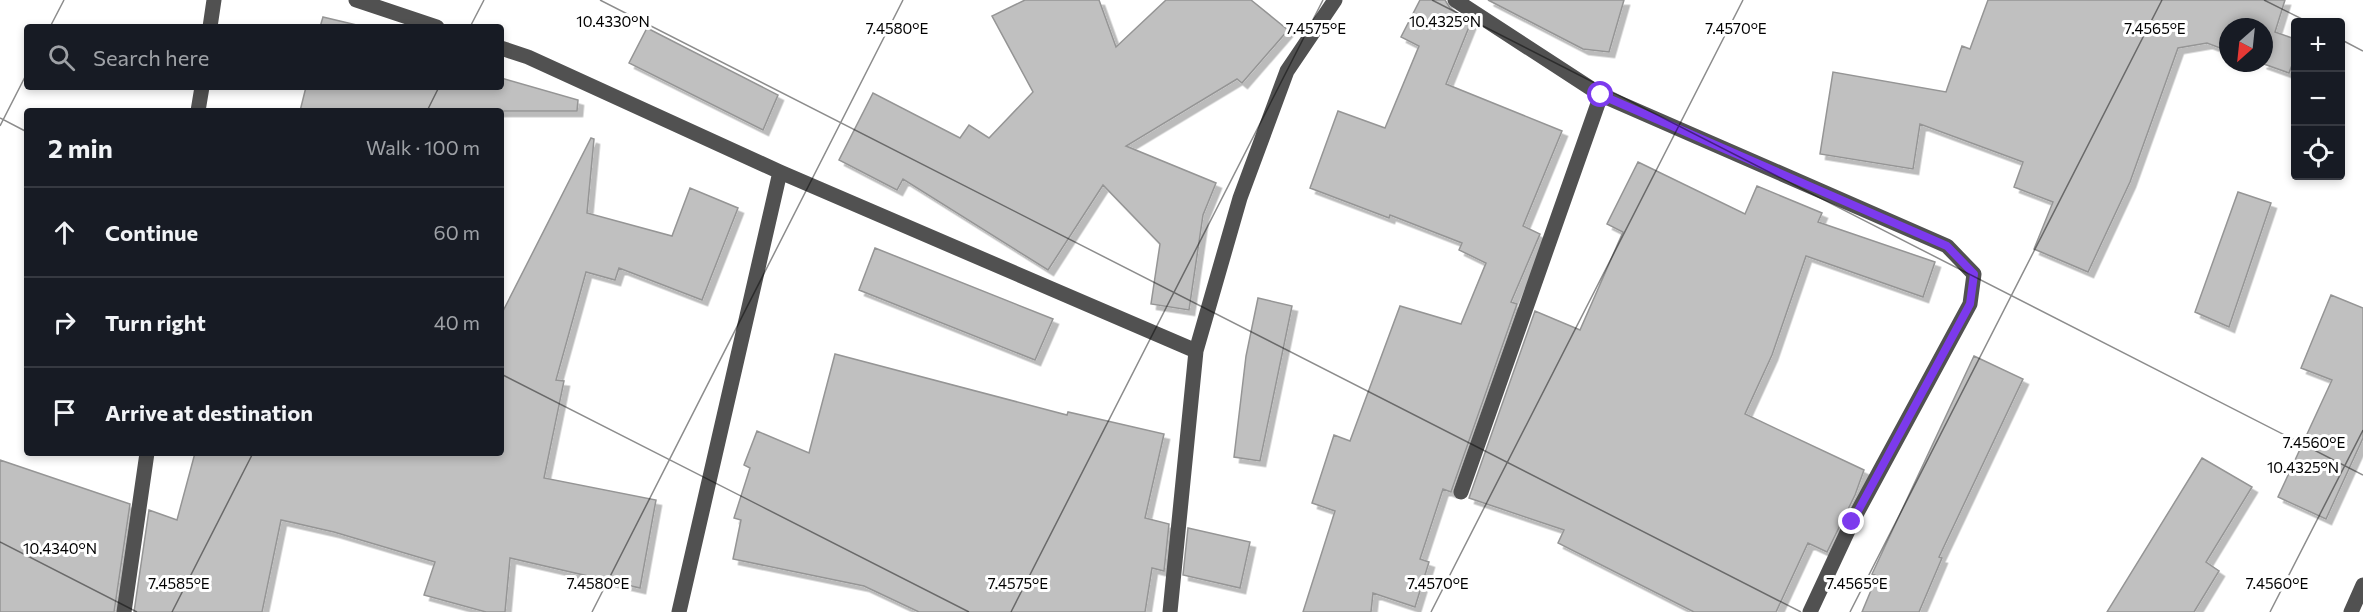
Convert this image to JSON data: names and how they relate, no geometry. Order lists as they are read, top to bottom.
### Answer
{
  "north": "bottom left",
  "page": {
    "map_buttons": ["+", "−"],
    "search": "Search here",
    "heading": ["2 min", "Walk · 100 m"],
    "list": [
      ["Continue", "60 m"],
      ["Turn right", "40 m"],
      "Arrive at destination"
    ]
  },
  "coordinates": [
    "10.4330°N",
    "10.4325°N",
    "7.4580°E",
    "7.4575°E",
    "7.4570°E",
    "7.4565°E",
    "7.4560°E",
    "10.4340°N",
    "7.4585°E"
  ]
}
